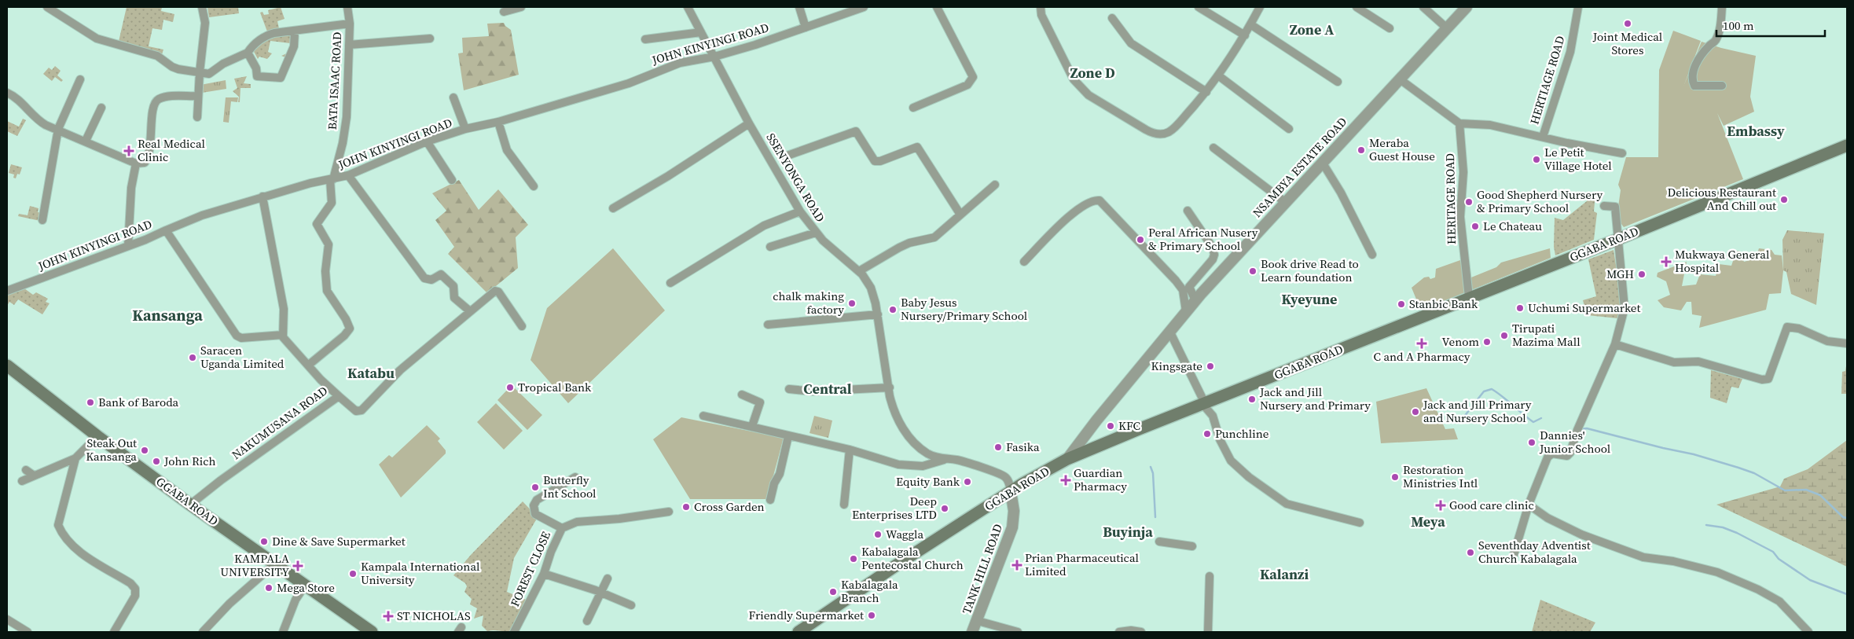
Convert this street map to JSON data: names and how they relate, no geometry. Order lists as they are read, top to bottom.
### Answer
{
  "streets": {
    "main road": ["GGABA ROAD"],
    "street": [
      "JOHN KINYINGI ROAD",
      "HERTIAGE ROAD",
      "BATA ISAAC ROAD",
      "NSAMBYA ESTATE ROAD",
      "SSENYONGA ROAD",
      "HERITAGE ROAD",
      "NAKUMUSANA ROAD",
      "FOREST CLOSE",
      "TANK HILL ROAD"
    ]
  },
  "crossings": [
    ["JOHN KINYINGI ROAD", "BATA ISAAC ROAD"],
    ["JOHN KINYINGI ROAD", "SSENYONGA ROAD"],
    ["HERTIAGE ROAD", "HERITAGE ROAD"],
    ["BATA ISAAC ROAD", "NAKUMUSANA ROAD"],
    ["NSAMBYA ESTATE ROAD", "GGABA ROAD"],
    ["SSENYONGA ROAD", "GGABA ROAD"],
    ["SSENYONGA ROAD", "TANK HILL ROAD"],
    ["HERITAGE ROAD", "GGABA ROAD"],
    ["GGABA ROAD", "NAKUMUSANA ROAD"],
    ["GGABA ROAD", "TANK HILL ROAD"]
  ],
  "districts": [
    "Zone A",
    "Zone D",
    "Embassy",
    "Kyeyune",
    "Kansanga",
    "Katabu",
    "Central",
    "Meya",
    "Buyinja",
    "Kalanzi"
  ],
  "places": {
    "other": [
      "Joint Medical Stores",
      "Meraba Guest House",
      "Le Petit Village Hotel",
      "Delicious Restaurant And Chill out",
      "Good Shepherd Nursery & Primary School",
      "Le Chateau",
      "Peral African Nusery & Primary School",
      "Book drive Read to Learn foundation",
      "MGH",
      "chalk making factory",
      "Stanbic Bank",
      "Uchumi Supermarket",
      "Baby Jesus Nursery/Primary School",
      "Tirupati Mazima Mall",
      "Venom",
      "Saracen Uganda Limited",
      "Kingsgate",
      "Tropical Bank",
      "Jack and Jill Nursery and Primary",
      "Bank of Baroda",
      "Jack and Jill Primary and Nursery School",
      "KFC",
      "Punchline",
      "Dannies' Junior School",
      "Fasika",
      "Steak Out Kansanga",
      "John Rich",
      "Restoration Ministries Intl",
      "Equity Bank",
      "Butterfly Int School",
      "Cross Garden",
      "Deep Enterprises LTD",
      "Waggla",
      "Dine & Save Supermarket",
      "Seventhday Adventist Church Kabalagala",
      "Kabalagala Pentecostal Church",
      "Kampala International University",
      "Mega Store",
      "Kabalagala Branch",
      "Friendly Supermarket"
    ],
    "health": [
      "Real Medical Clinic",
      "Mukwaya General Hospital",
      "C and A Pharmacy",
      "Guardian Pharmacy",
      "Good care clinic",
      "Prian Pharmaceutical Limited",
      "KAMPALA UNIVERSITY",
      "ST NICHOLAS"
    ]
  },
  "scale_bar": "100 m"
}
